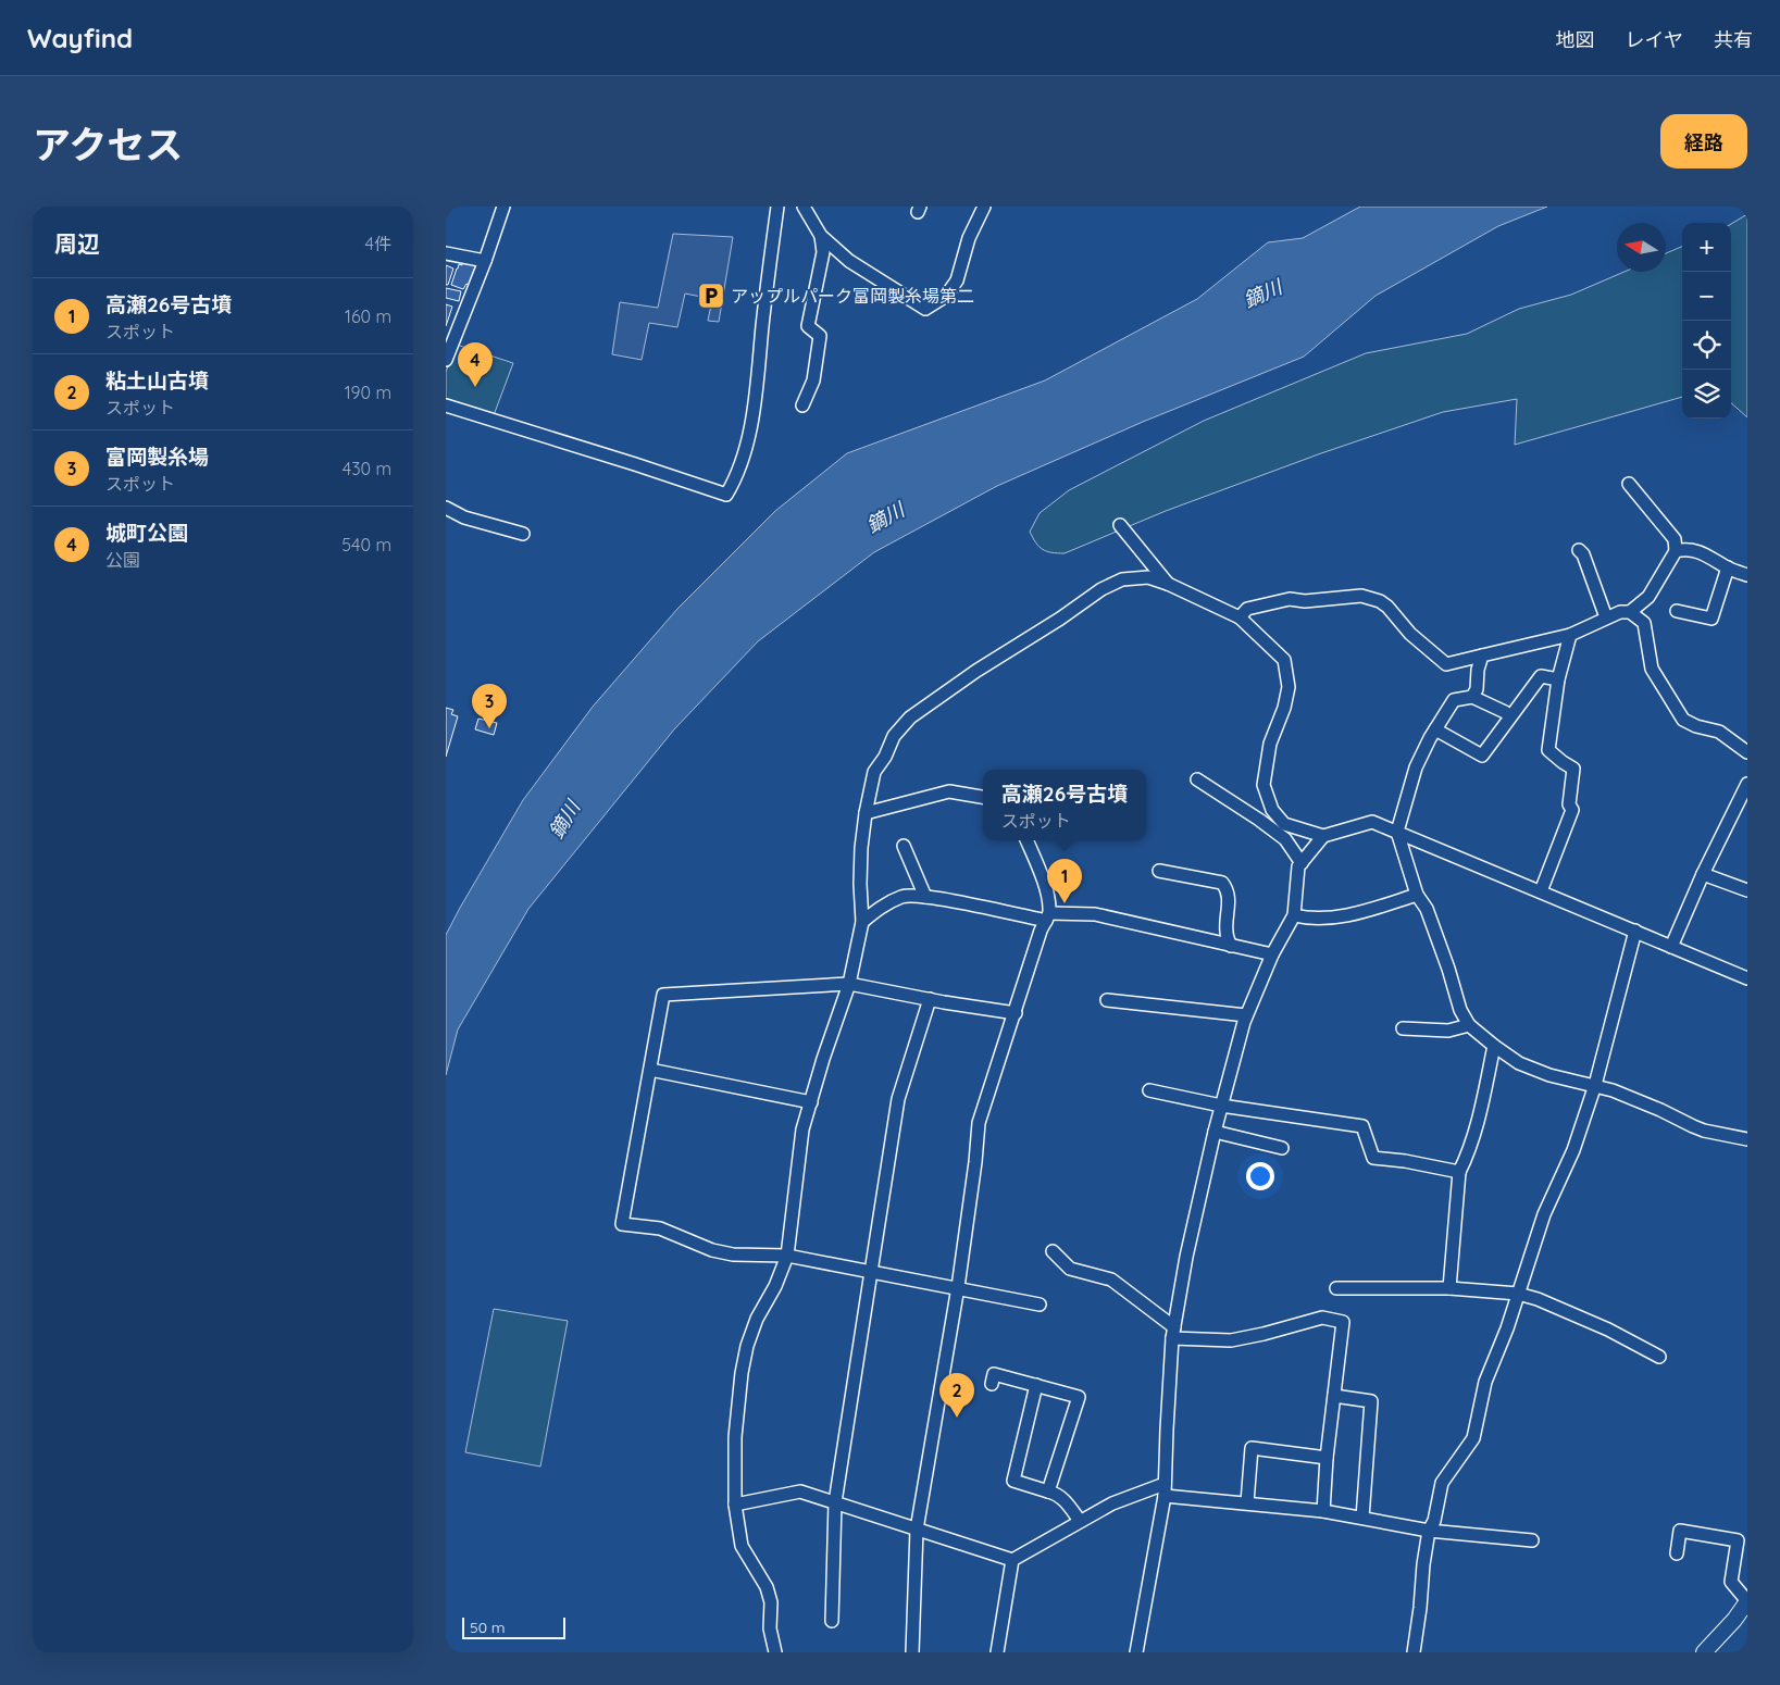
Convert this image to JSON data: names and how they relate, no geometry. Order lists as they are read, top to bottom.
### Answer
{
  "water": ["鏑川"],
  "places": {
    "parking": ["アップルパーク富岡製糸場第二"]
  },
  "scale_bar": "50 m",
  "north": "left",
  "page": {
    "header": "Wayfind",
    "nav": ["地図", "レイヤ", "共有"],
    "title": "アクセス",
    "buttons": "経路",
    "heading": ["周辺", "4件"],
    "map_buttons": ["+", "−"],
    "list": [
      {
        "mark": "1",
        "name": "高瀬26号古墳",
        "note": "スポット",
        "value": "160 m"
      },
      {
        "mark": "2",
        "name": "粘土山古墳",
        "note": "スポット",
        "value": "190 m"
      },
      {
        "mark": "3",
        "name": "富岡製糸場",
        "note": "スポット",
        "value": "430 m"
      },
      {
        "mark": "4",
        "name": "城町公園",
        "note": "公園",
        "value": "540 m"
      }
    ],
    "pins": [
      "4",
      "3",
      "1",
      "2"
    ],
    "popup": ["高瀬26号古墳", "スポット"],
    "scale": "50 m"
  }
}
